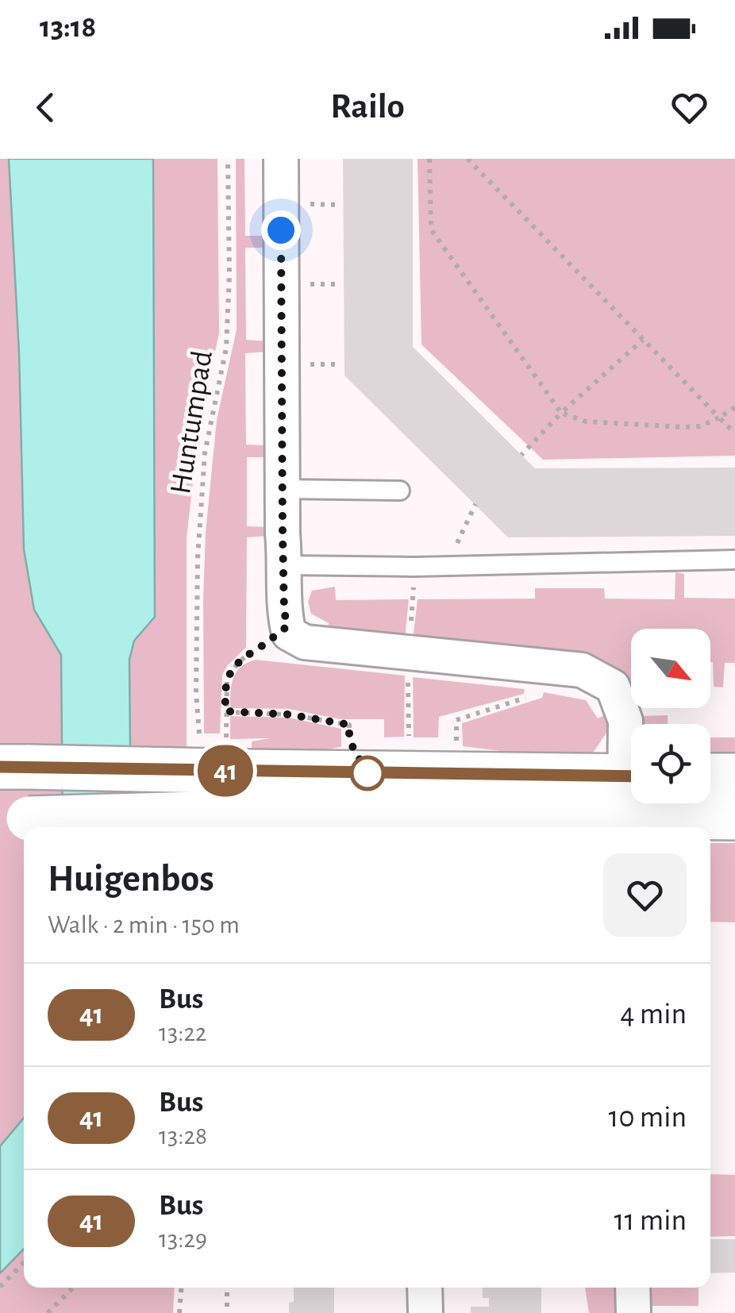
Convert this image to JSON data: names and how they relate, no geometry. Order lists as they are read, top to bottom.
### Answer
{
  "streets": {
    "path": ["Huntumpad"]
  },
  "lines": ["bus line 41"],
  "north": "bottom right",
  "page": {
    "status": "13:18",
    "header": "Railo",
    "on_map": "41",
    "heading": ["Huigenbos", "Walk · 2 min · 150 m"],
    "list": [
      {
        "mark": "41",
        "name": "Bus",
        "note": "13:22",
        "value": "4 min"
      },
      {
        "mark": "41",
        "name": "Bus",
        "note": "13:28",
        "value": "10 min"
      },
      {
        "mark": "41",
        "name": "Bus",
        "note": "13:29",
        "value": "11 min"
      }
    ]
  }
}
